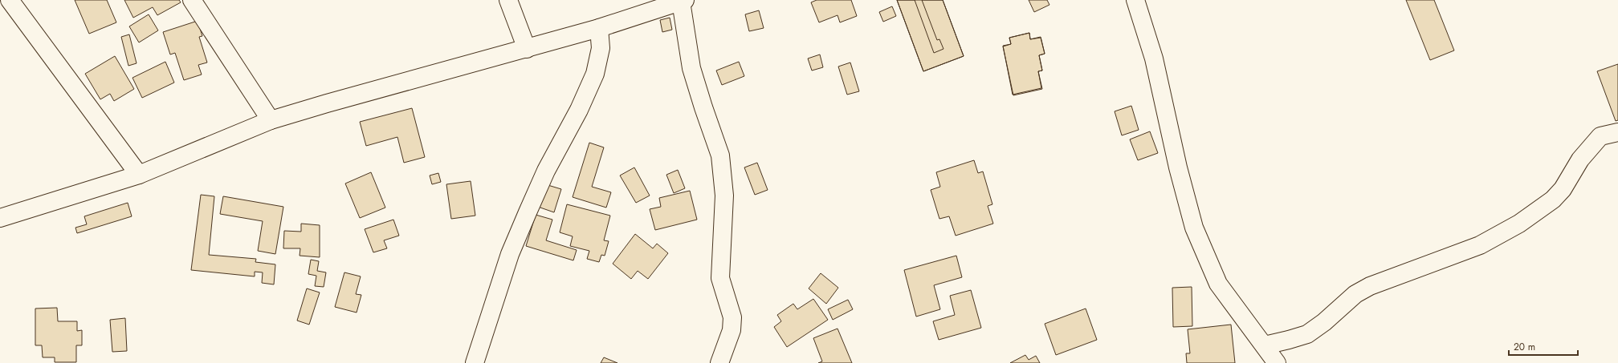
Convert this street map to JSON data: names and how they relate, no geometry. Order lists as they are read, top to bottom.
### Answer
{
  "scale_bar": "20 m"
}
